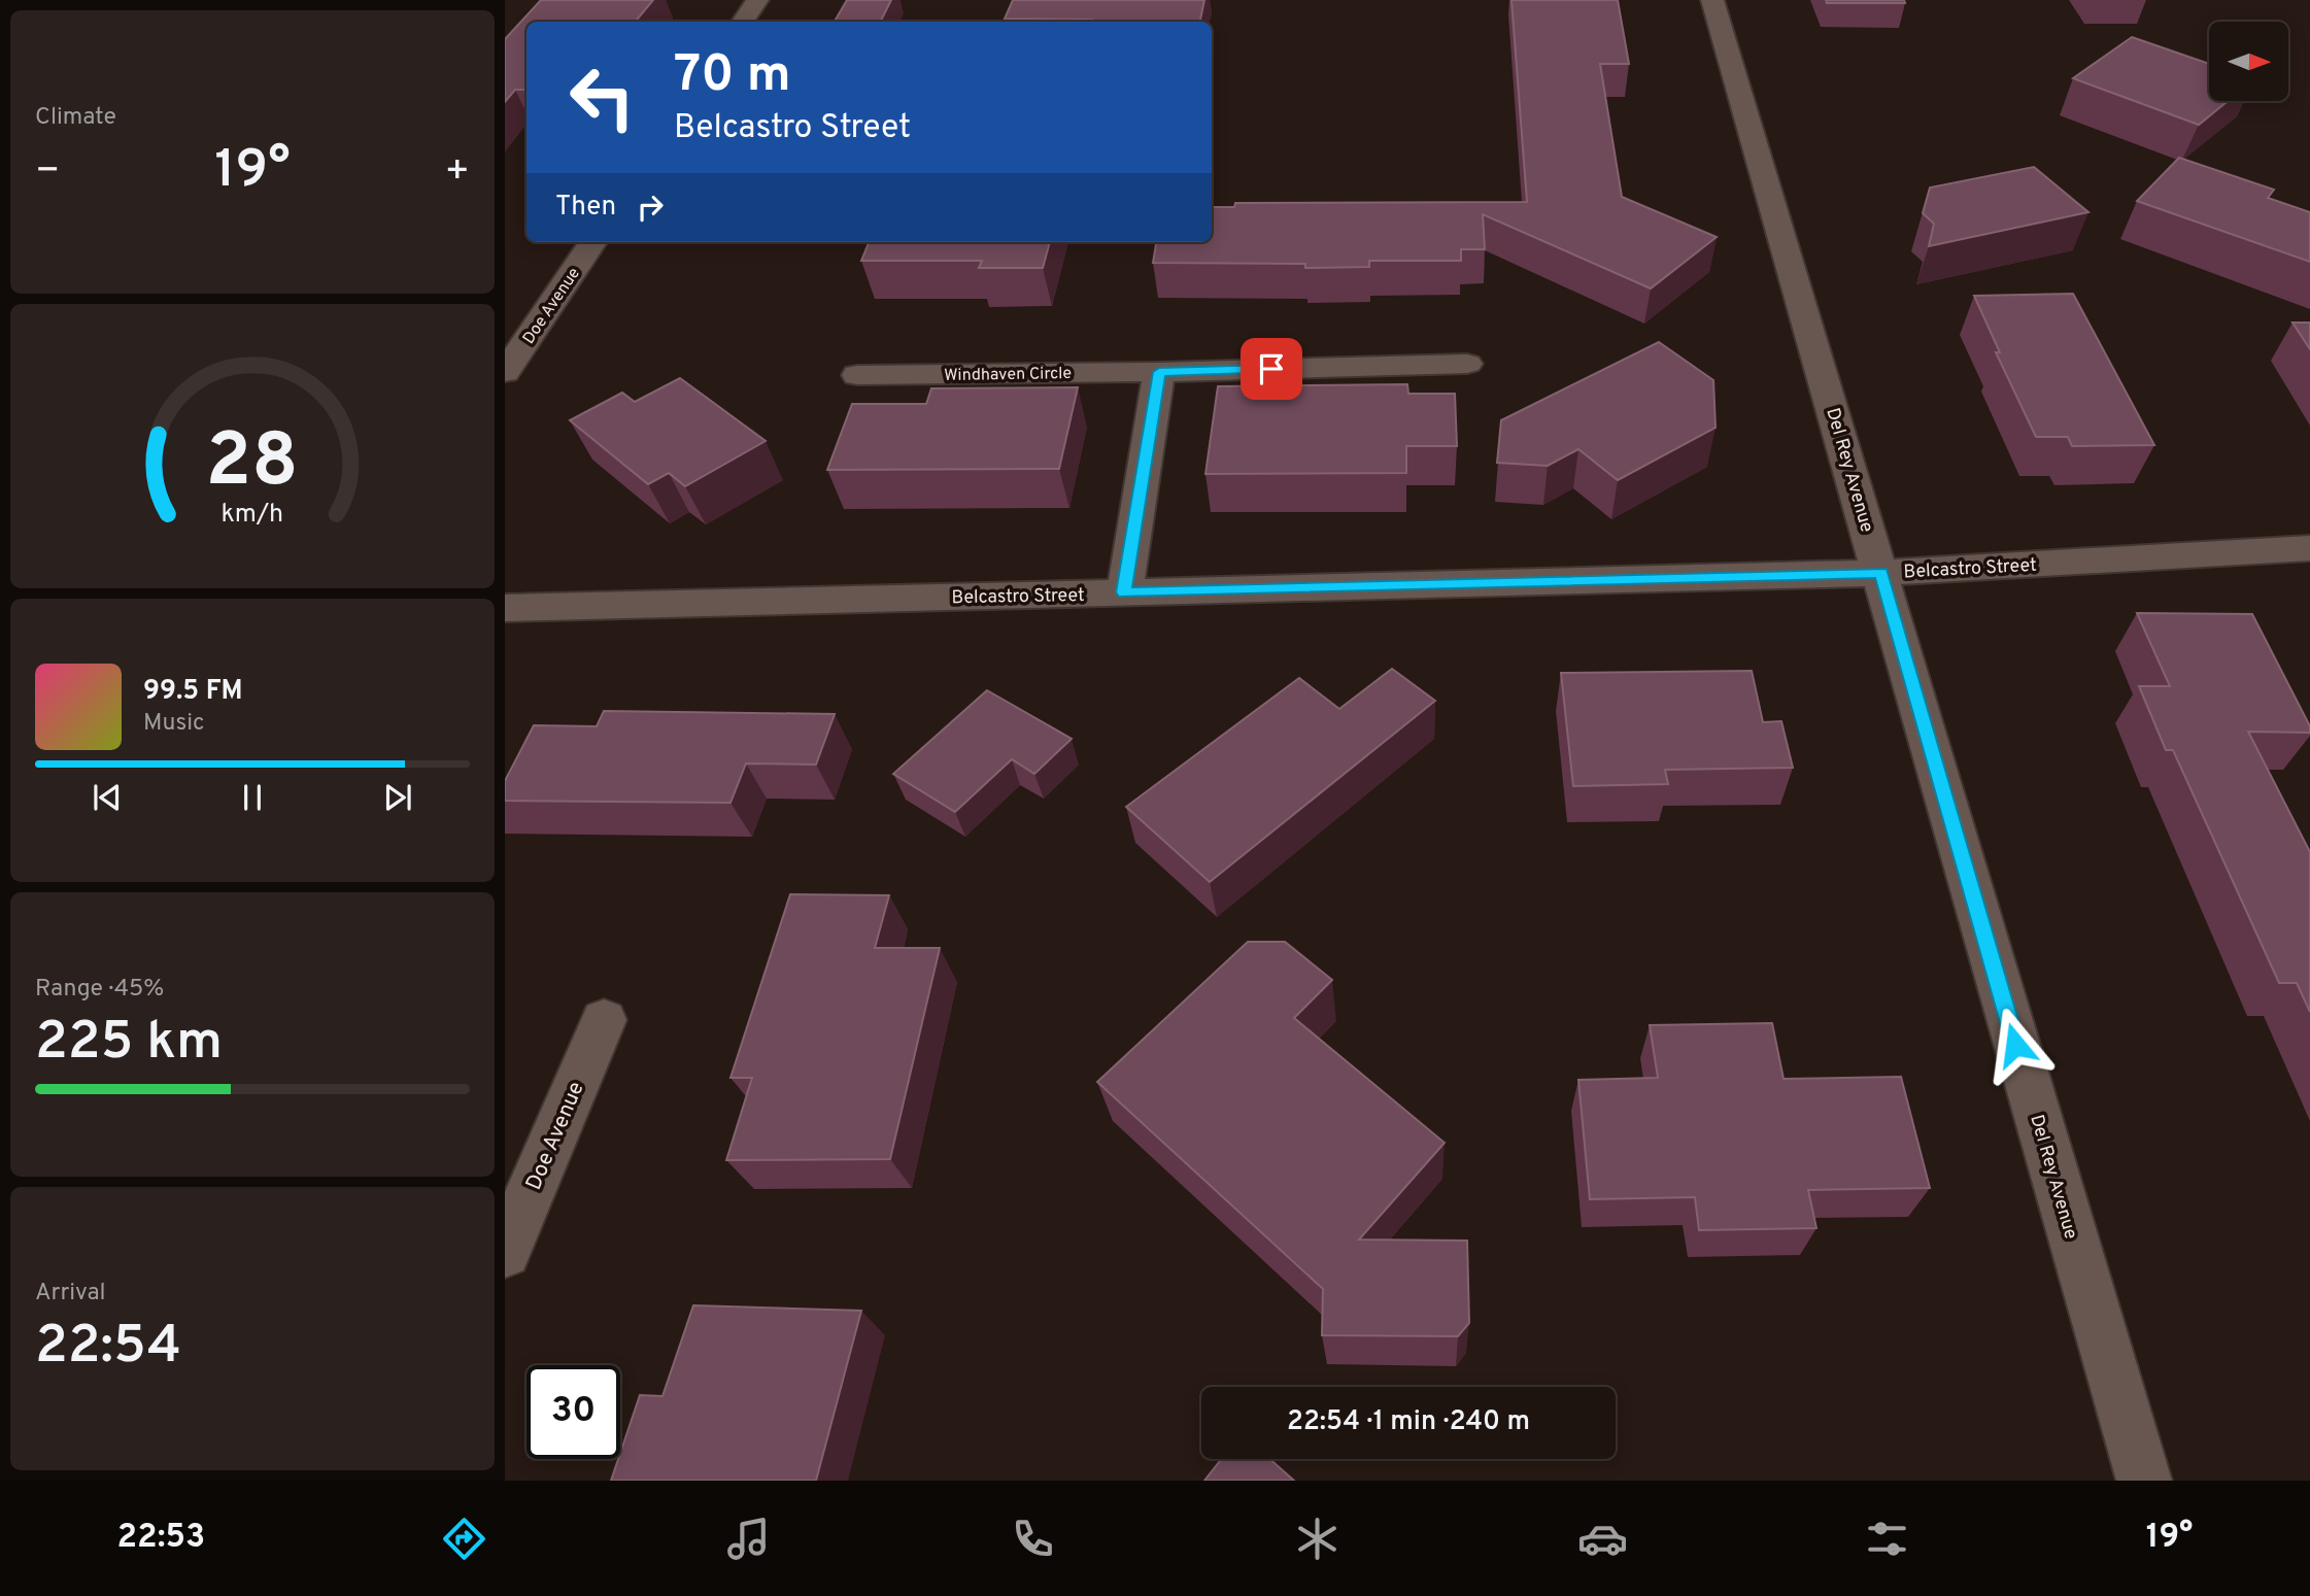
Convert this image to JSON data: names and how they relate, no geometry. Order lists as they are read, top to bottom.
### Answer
{
  "streets": {
    "street": [
      "Doe Avenue",
      "Windhaven Circle",
      "Del Rey Avenue",
      "Belcastro Street"
    ]
  },
  "crossings": [
    ["Del Rey Avenue", "Belcastro Street"]
  ],
  "north": "right",
  "page": {
    "tile": [
      "Climate",
      ["Range · 45%", "225 km"],
      ["Arrival", "22:54"]
    ],
    "turn": ["70 m", "Belcastro Street"],
    "heat": ["−", "19°", "+"],
    "then": "Then",
    "song": ["99.5 FM", "Music"],
    "limit": "30",
    "trip": "22:54 · 1 min · 240 m",
    "tabs": ["22:53", "19°"],
    "gauge": ["28", "km/h"]
  }
}
